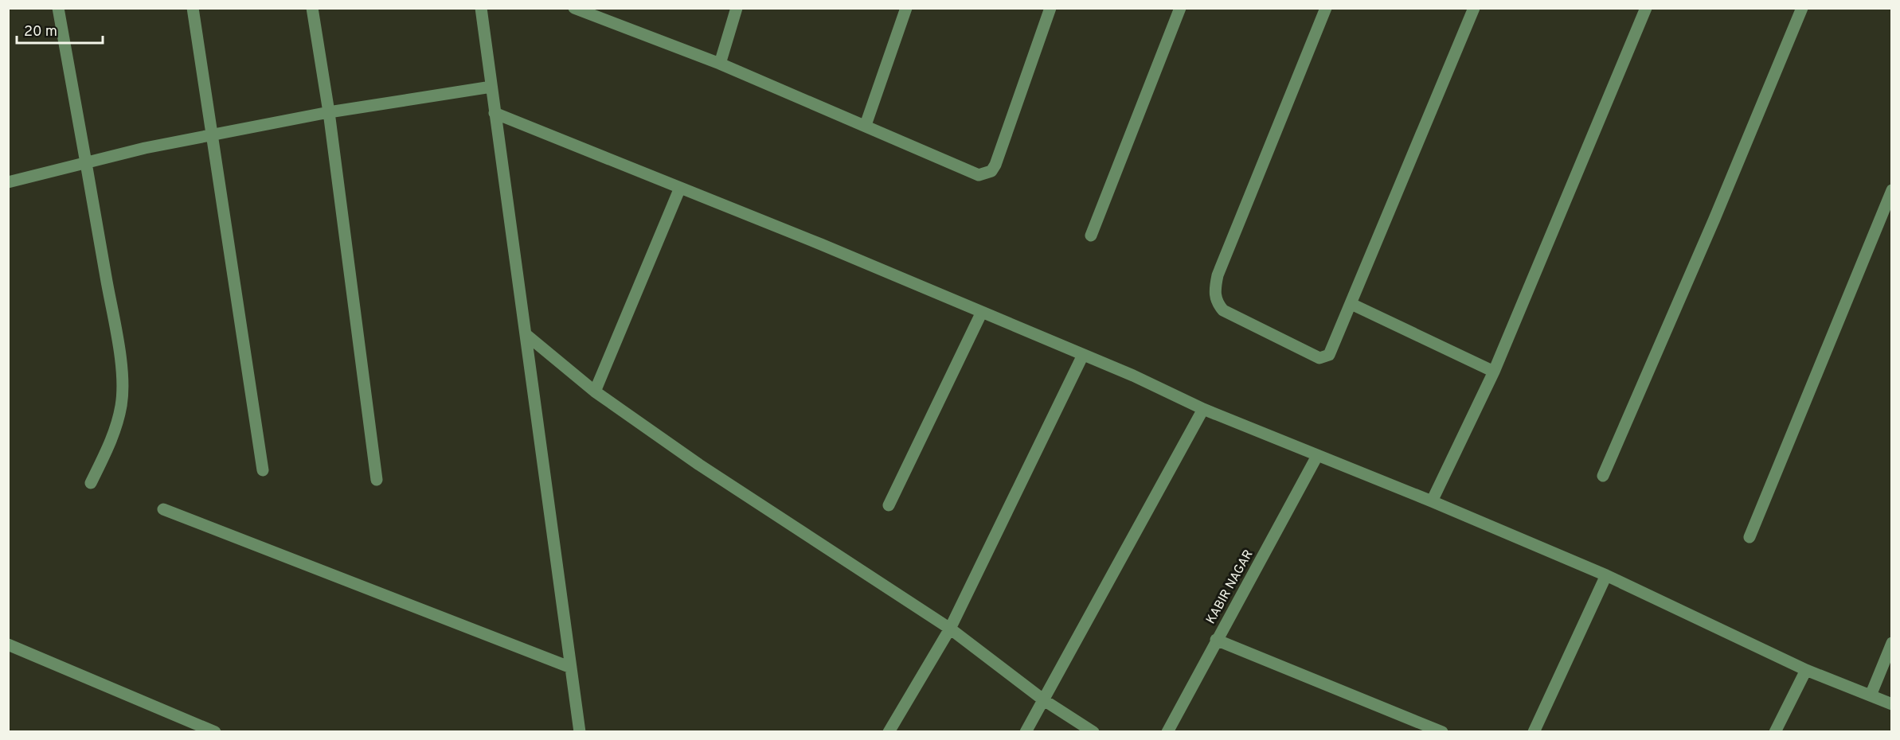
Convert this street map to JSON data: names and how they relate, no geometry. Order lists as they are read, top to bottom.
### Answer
{
  "streets": {
    "street": ["KABIR NAGAR"]
  },
  "scale_bar": "20 m"
}
